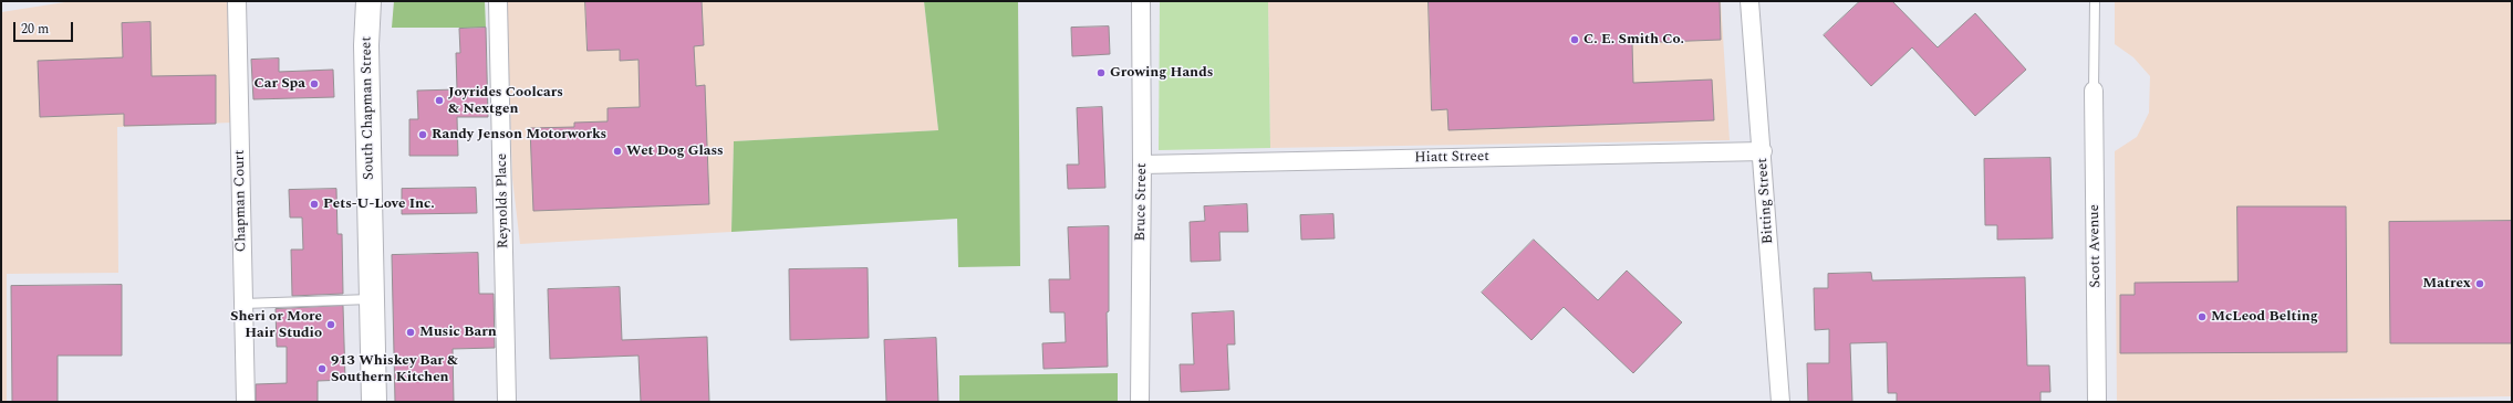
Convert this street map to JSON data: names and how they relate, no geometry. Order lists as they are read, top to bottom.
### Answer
{
  "streets": {
    "street": [
      "South Chapman Street",
      "Hiatt Street",
      "Chapman Court",
      "Reynolds Place",
      "Bitting Street",
      "Bruce Street",
      "Scott Avenue"
    ]
  },
  "crossings": [
    ["Hiatt Street", "Bitting Street"],
    ["Hiatt Street", "Bruce Street"]
  ],
  "places": [
    "C. E. Smith Co.",
    "Growing Hands",
    "Car Spa",
    "Joyrides Coolcars & Nextgen",
    "Randy Jenson Motorworks",
    "Wet Dog Glass",
    "Pets-U-Love Inc.",
    "Matrex",
    "McLeod Belting",
    "Sheri or More Hair Studio",
    "Music Barn",
    "913 Whiskey Bar & Southern Kitchen"
  ],
  "scale_bar": "20 m"
}
